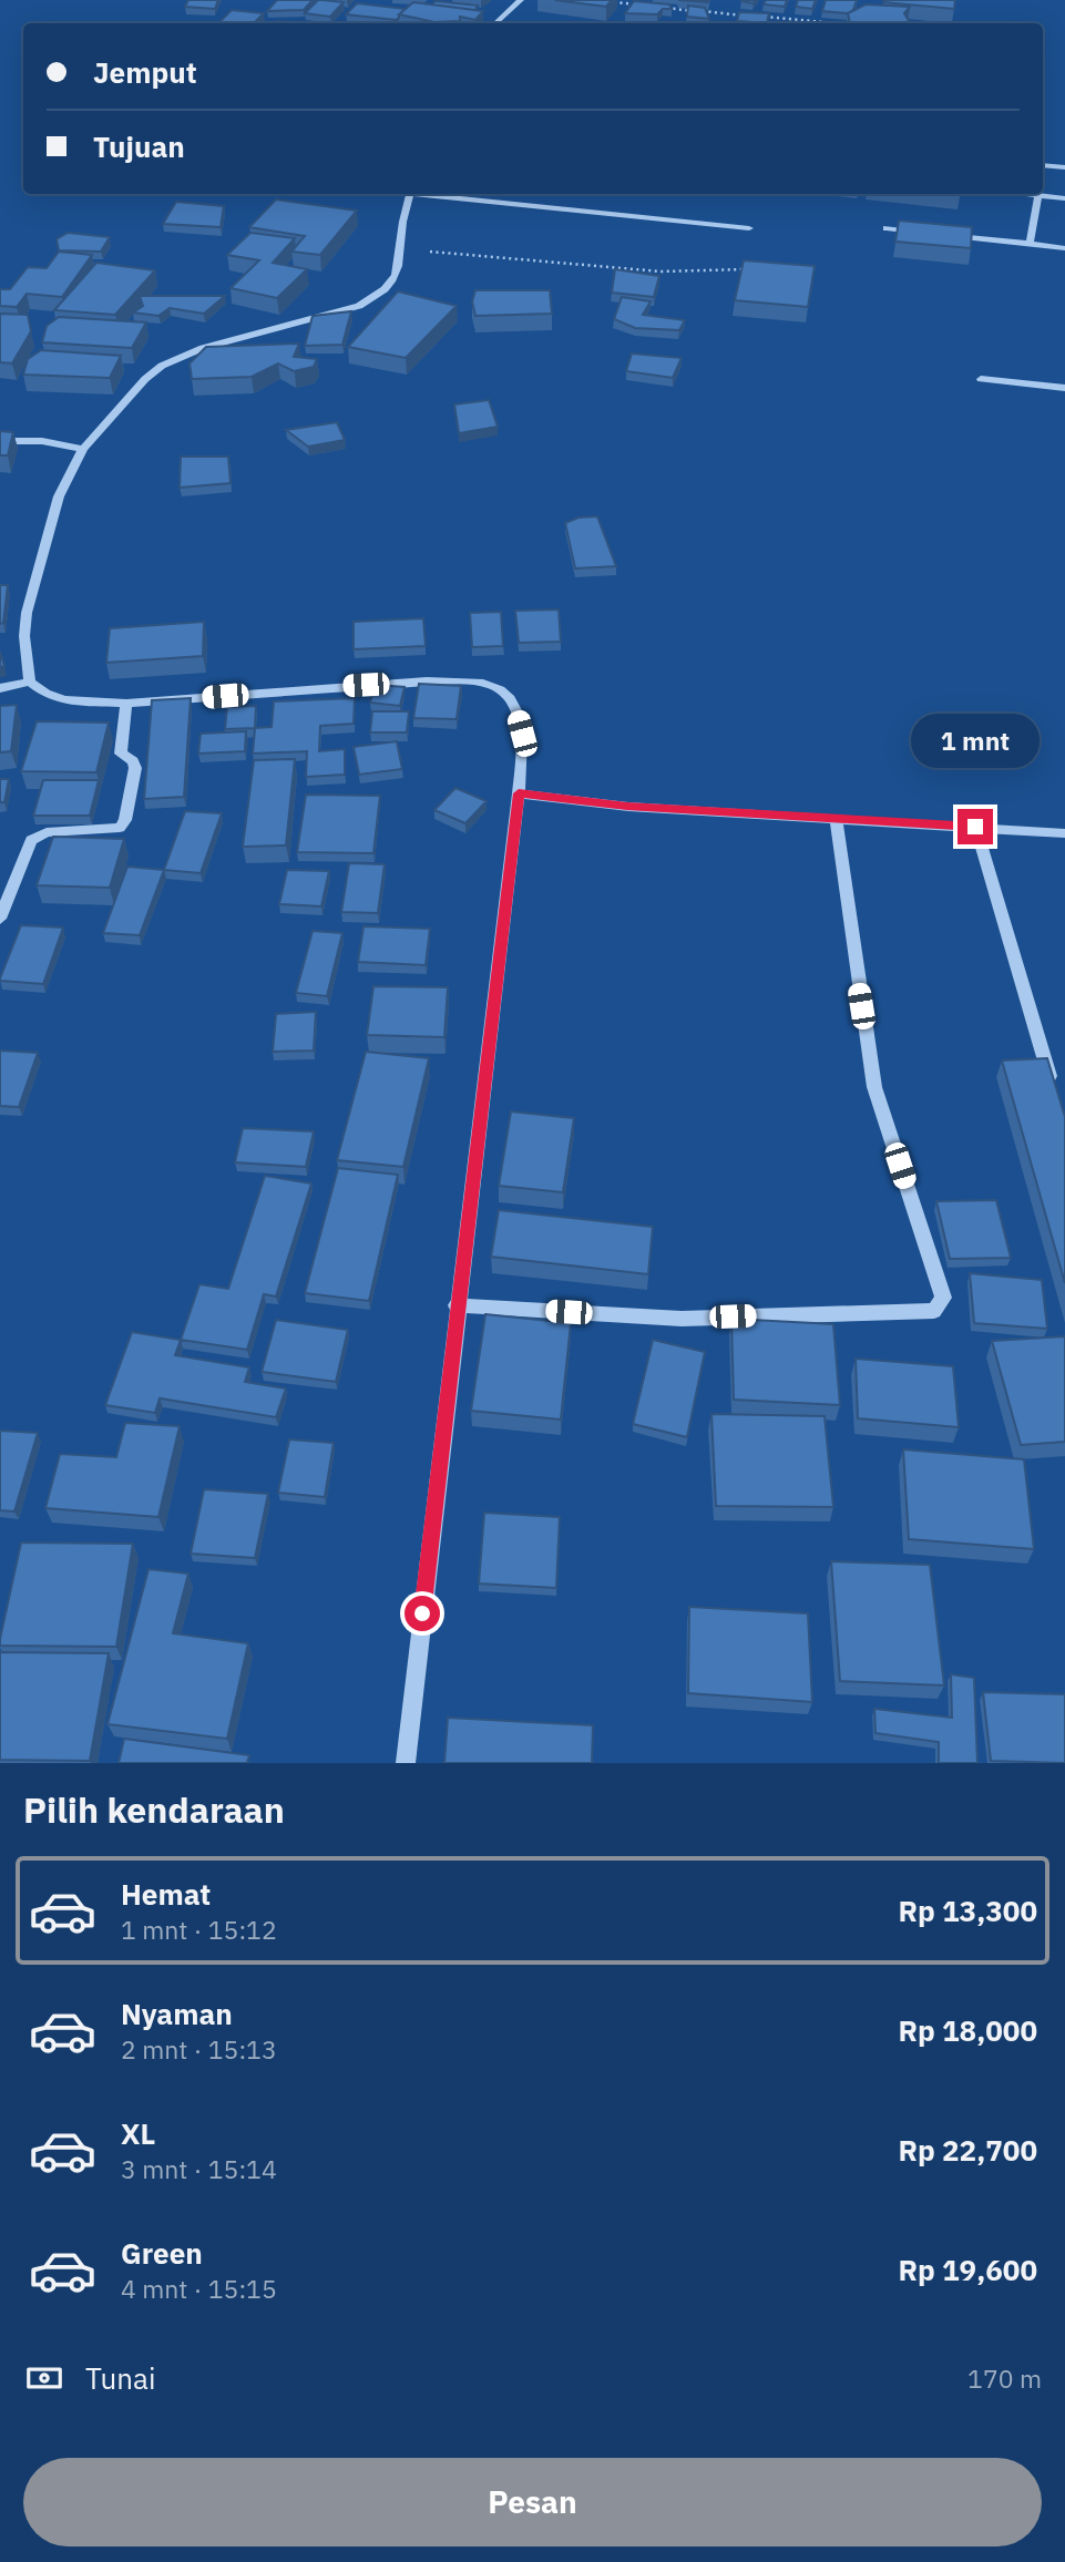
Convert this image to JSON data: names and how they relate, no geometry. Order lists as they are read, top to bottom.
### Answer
{
  "page": {
    "banner": ["Jemput", "Tujuan"],
    "bubble": "1 mnt",
    "heading": "Pilih kendaraan",
    "list": [
      {
        "name": "Hemat",
        "note": "1 mnt · 15:12",
        "value": "Rp 13,300"
      },
      {
        "name": "Nyaman",
        "note": "2 mnt · 15:13",
        "value": "Rp 18,000"
      },
      {
        "name": "XL",
        "note": "3 mnt · 15:14",
        "value": "Rp 22,700"
      },
      {
        "name": "Green",
        "note": "4 mnt · 15:15",
        "value": "Rp 19,600"
      }
    ],
    "pay": ["Tunai", "170 m"],
    "buttons": "Pesan"
  }
}
